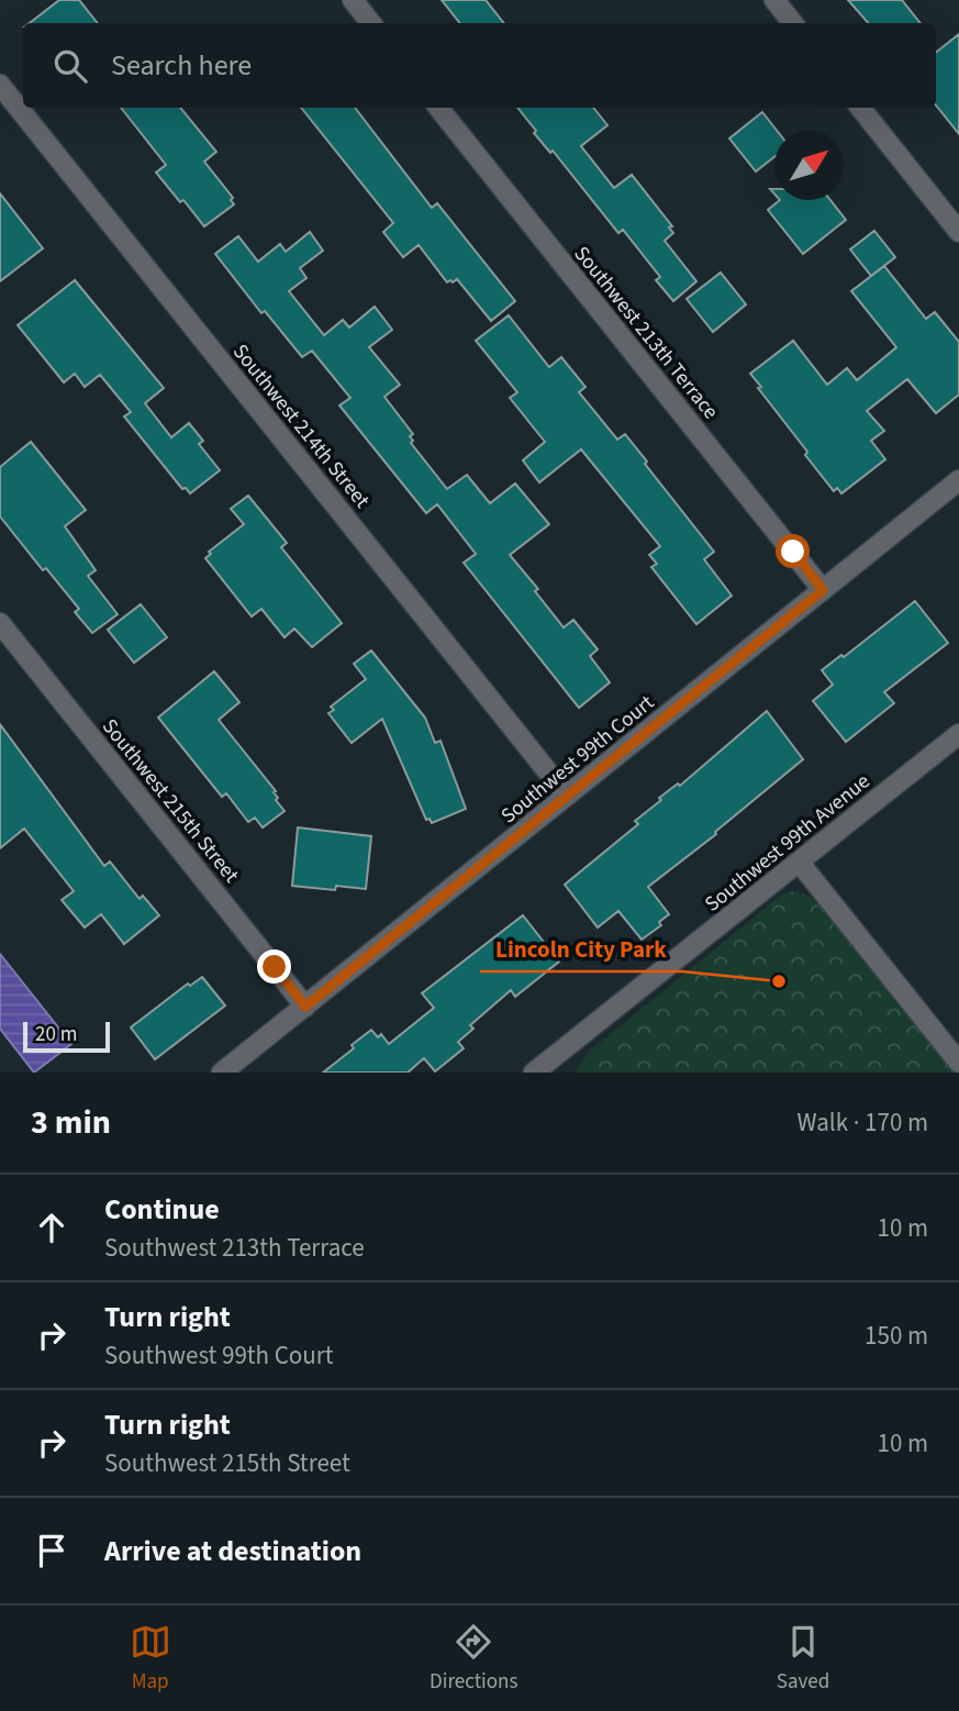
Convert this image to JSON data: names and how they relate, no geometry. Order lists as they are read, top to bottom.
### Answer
{
  "streets": {
    "street": [
      "Southwest 213th Terrace",
      "Southwest 214th Street",
      "Southwest 99th Court",
      "Southwest 215th Street",
      "Southwest 99th Avenue"
    ]
  },
  "crossings": [
    ["Southwest 213th Terrace", "Southwest 99th Court"],
    ["Southwest 214th Street", "Southwest 99th Court"],
    ["Southwest 99th Court", "Southwest 215th Street"]
  ],
  "places": ["Lincoln City Park"],
  "scale_bar": "20 m",
  "north": "top right",
  "page": {
    "search": "Search here",
    "scale": "20 m",
    "heading": ["3 min", "Walk · 170 m"],
    "list": [
      ["Continue", "Southwest 213th Terrace", "10 m"],
      ["Turn right", "Southwest 99th Court", "150 m"],
      ["Turn right", "Southwest 215th Street", "10 m"],
      "Arrive at destination"
    ],
    "nav": ["Map", "Directions", "Saved"]
  }
}
